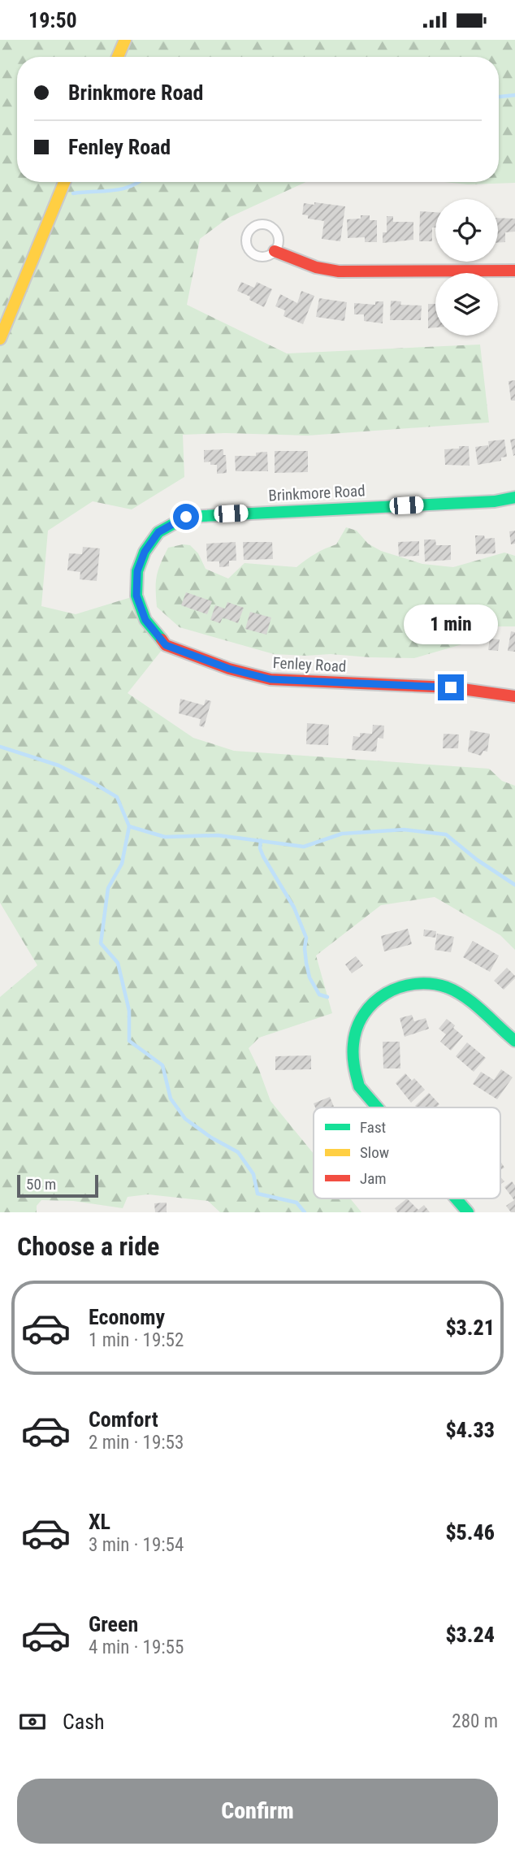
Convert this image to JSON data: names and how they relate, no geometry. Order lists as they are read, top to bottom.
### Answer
{
  "streets": {
    "street": ["Brinkmore Road", "Fenley Road"]
  },
  "crossings": [
    ["Brinkmore Road", "Fenley Road"]
  ],
  "legend": ["Fast", "Slow", "Jam"],
  "scale_bar": "50 m",
  "page": {
    "status": "19:50",
    "banner": ["Brinkmore Road", "Fenley Road"],
    "bubble": "1 min",
    "scale": "50 m",
    "heading": "Choose a ride",
    "list": [
      {
        "name": "Economy",
        "note": "1 min · 19:52",
        "value": "$3.21"
      },
      {
        "name": "Comfort",
        "note": "2 min · 19:53",
        "value": "$4.33"
      },
      {
        "name": "XL",
        "note": "3 min · 19:54",
        "value": "$5.46"
      },
      {
        "name": "Green",
        "note": "4 min · 19:55",
        "value": "$3.24"
      }
    ],
    "pay": ["Cash", "280 m"],
    "buttons": "Confirm"
  }
}
